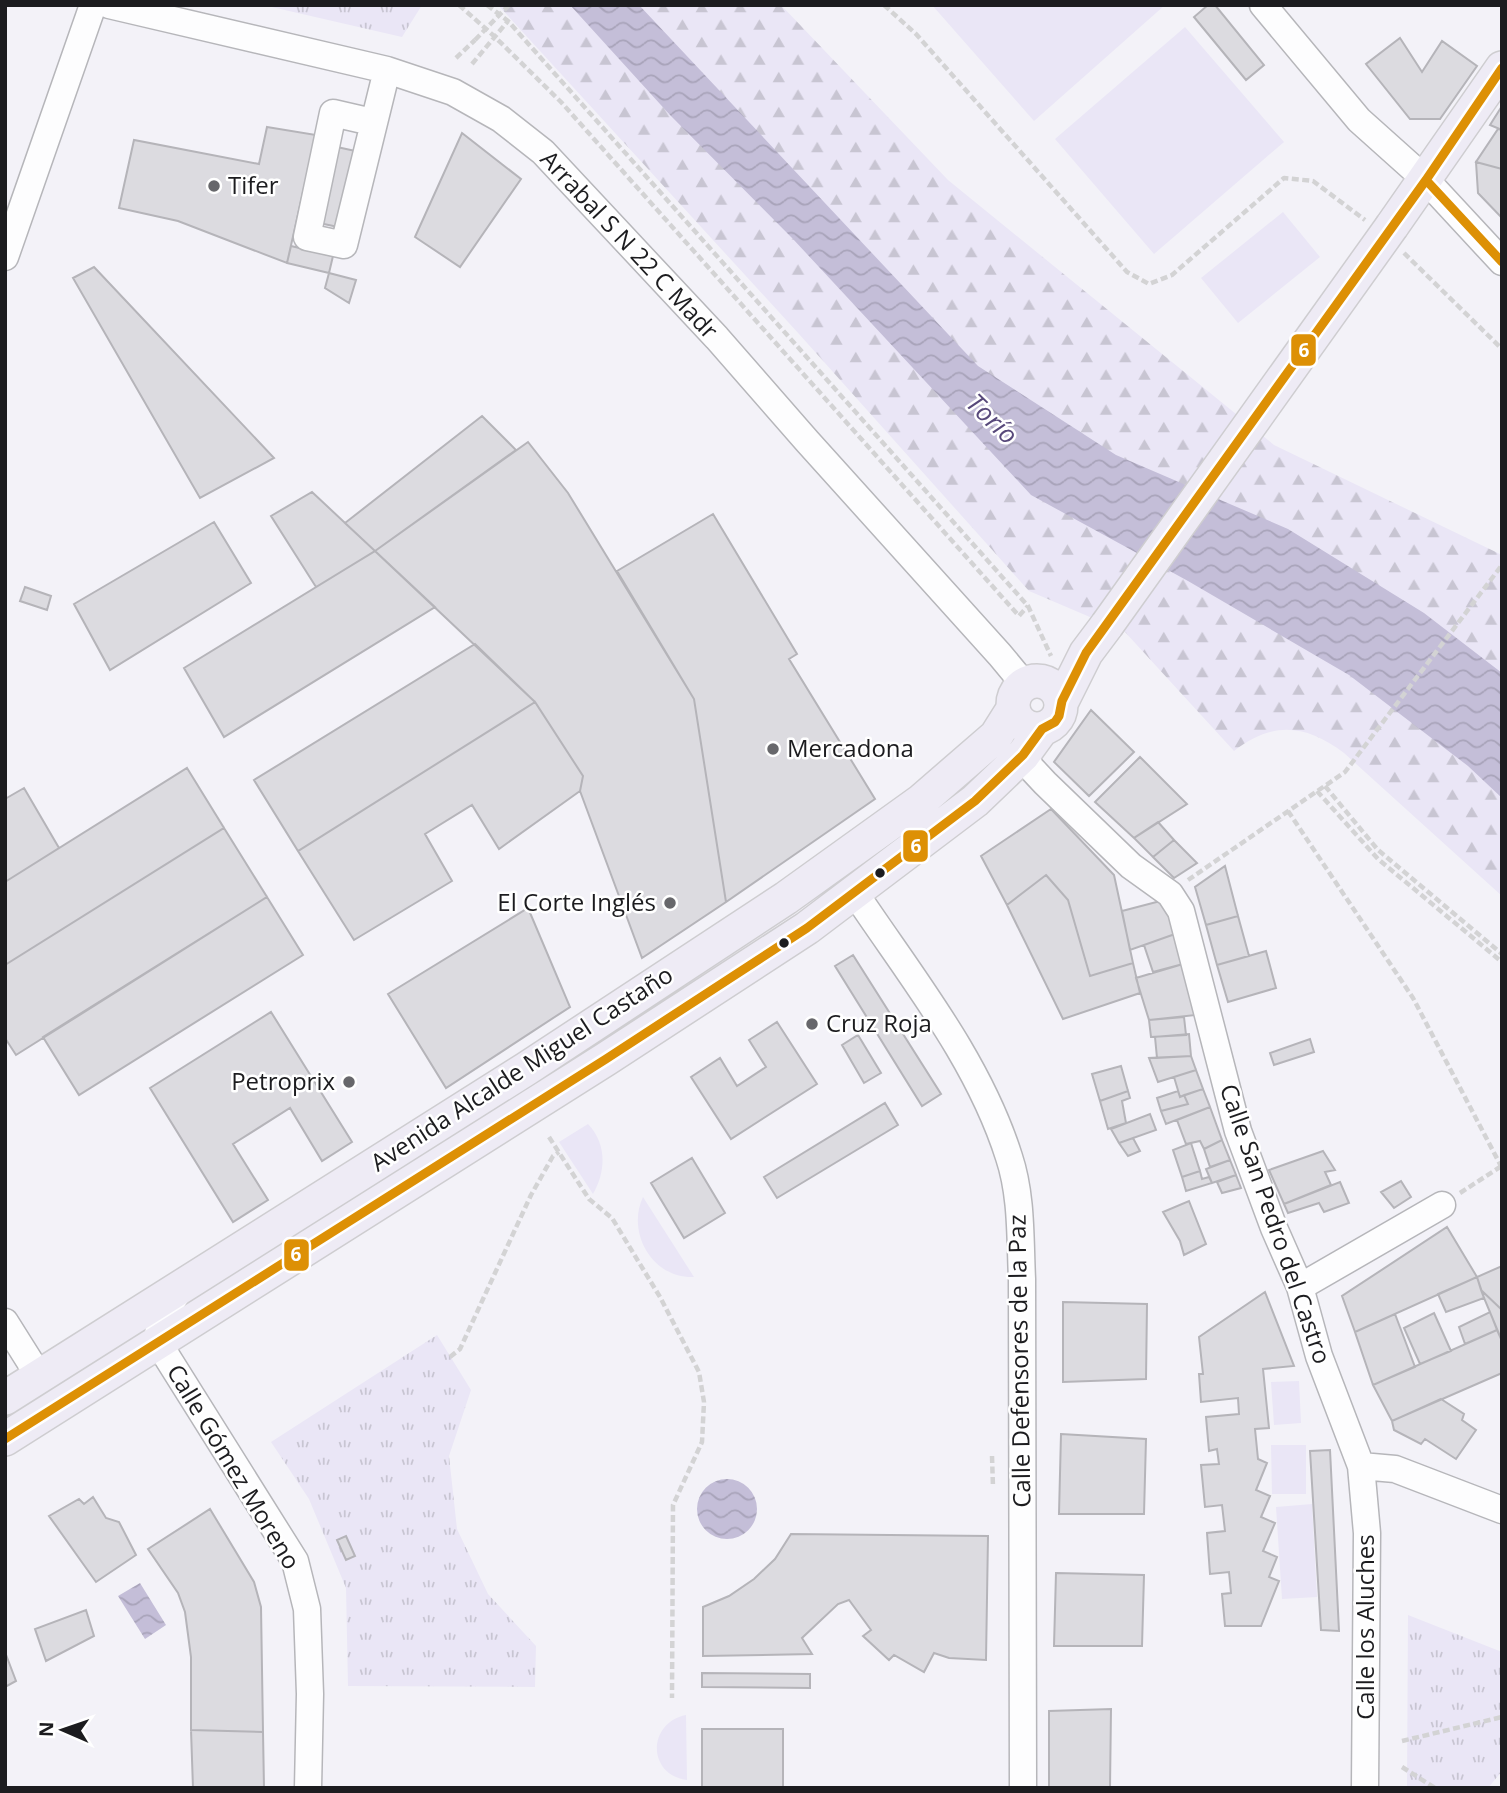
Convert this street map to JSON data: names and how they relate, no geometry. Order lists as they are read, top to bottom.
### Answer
{
  "streets": {
    "main road": ["Avenida Alcalde Miguel Castaño"],
    "street": [
      "Arrabal S N 22 C Madr",
      "Calle San Pedro del Castro",
      "Calle Defensores de la Paz",
      "Calle Gómez Moreno",
      "Calle los Aluches"
    ]
  },
  "crossings": [
    ["Arrabal S N 22 C Madr", "Avenida Alcalde Miguel Castaño"],
    ["Avenida Alcalde Miguel Castaño", "Calle San Pedro del Castro"],
    ["Avenida Alcalde Miguel Castaño", "Calle Defensores de la Paz"],
    ["Avenida Alcalde Miguel Castaño", "Calle Gómez Moreno"],
    ["Calle San Pedro del Castro", "Calle los Aluches"]
  ],
  "water": ["Torío"],
  "places": [
    "Tifer",
    "Mercadona",
    "El Corte Inglés",
    "Cruz Roja",
    "Petroprix"
  ],
  "lines": ["transit line 6"],
  "north": "left"
}
